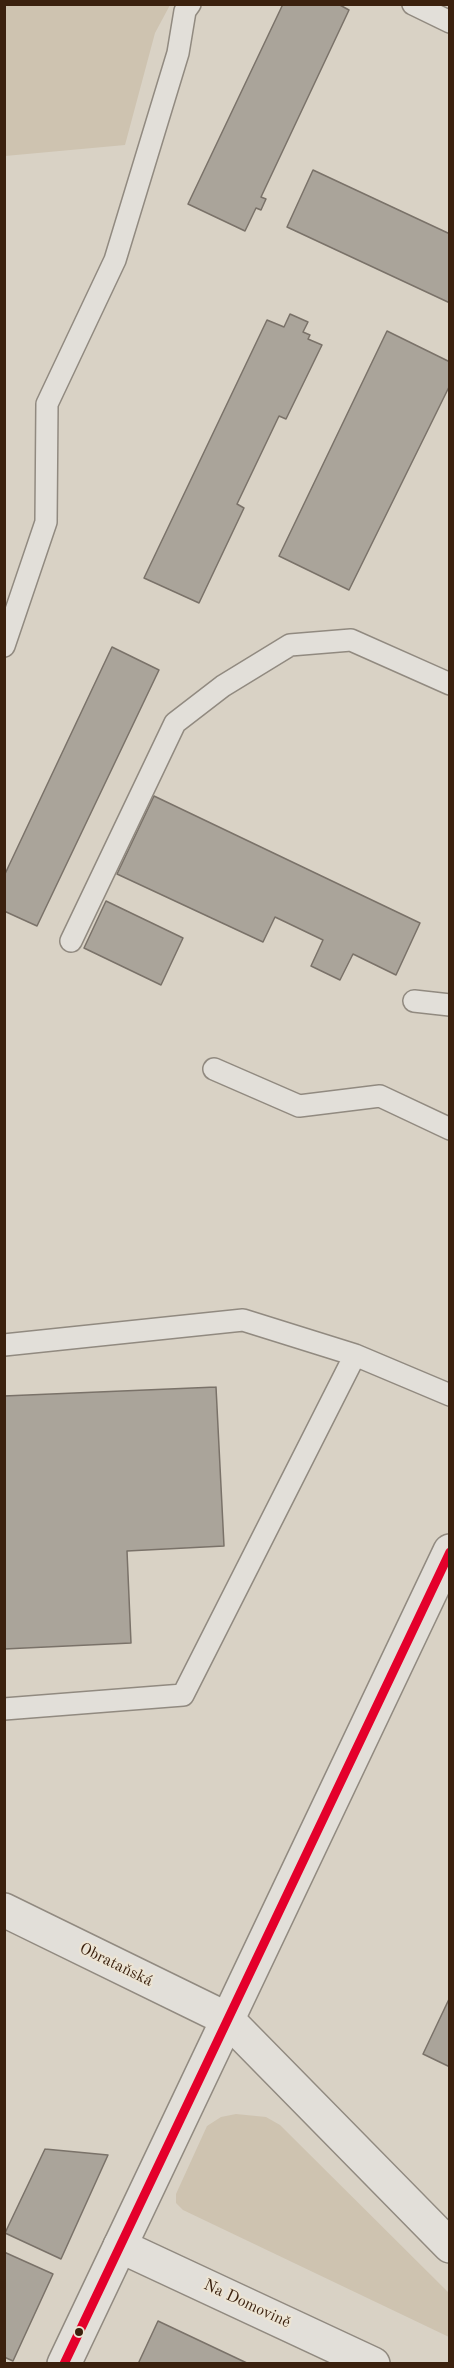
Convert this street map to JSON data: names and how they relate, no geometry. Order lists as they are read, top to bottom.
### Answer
{
  "streets": {
    "street": ["Obrataňská", "Na Domovině"]
  }
}
